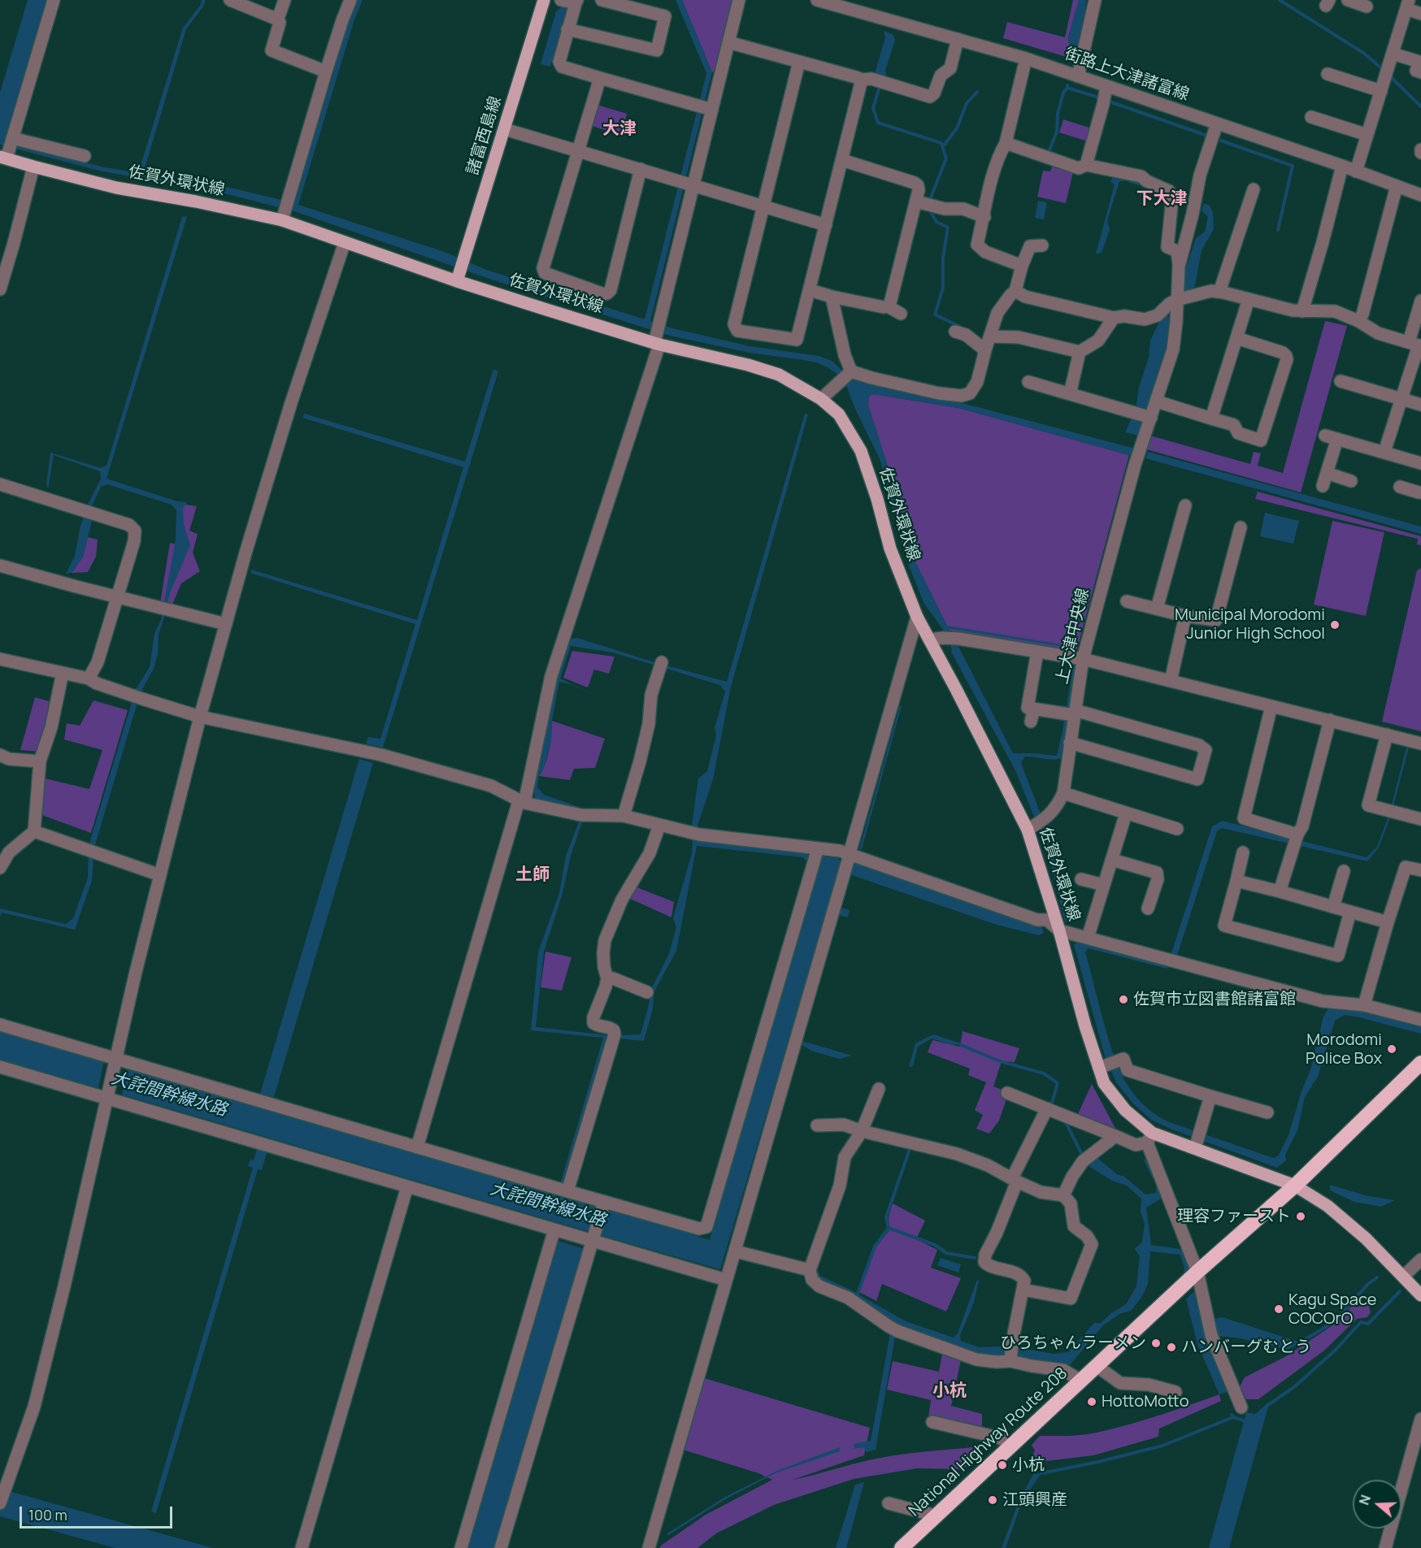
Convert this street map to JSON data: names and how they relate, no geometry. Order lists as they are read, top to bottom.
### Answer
{
  "streets": {
    "highway": ["National Highway Route 208"],
    "main road": ["諸富西島線", "佐賀外環状線"],
    "street": ["街路上大津諸富線", "上大津中央線"]
  },
  "crossings": [
    ["諸富西島線", "佐賀外環状線"],
    ["佐賀外環状線", "上大津中央線"],
    ["佐賀外環状線", "National Highway Route 208"]
  ],
  "districts": [
    "大津",
    "下大津",
    "土師",
    "小杭"
  ],
  "water": ["大詫間幹線水路"],
  "places": [
    "Municipal Morodomi Junior High School",
    "佐賀市立図書館諸富館",
    "Morodomi Police Box",
    "理容ファースト",
    "Kagu Space COCOrO",
    "ひろちゃんラーメン",
    "ハンバーグむとう",
    "HottoMotto",
    "小杭",
    "江頭興産"
  ],
  "scale_bar": "100 m",
  "north": "left"
}
